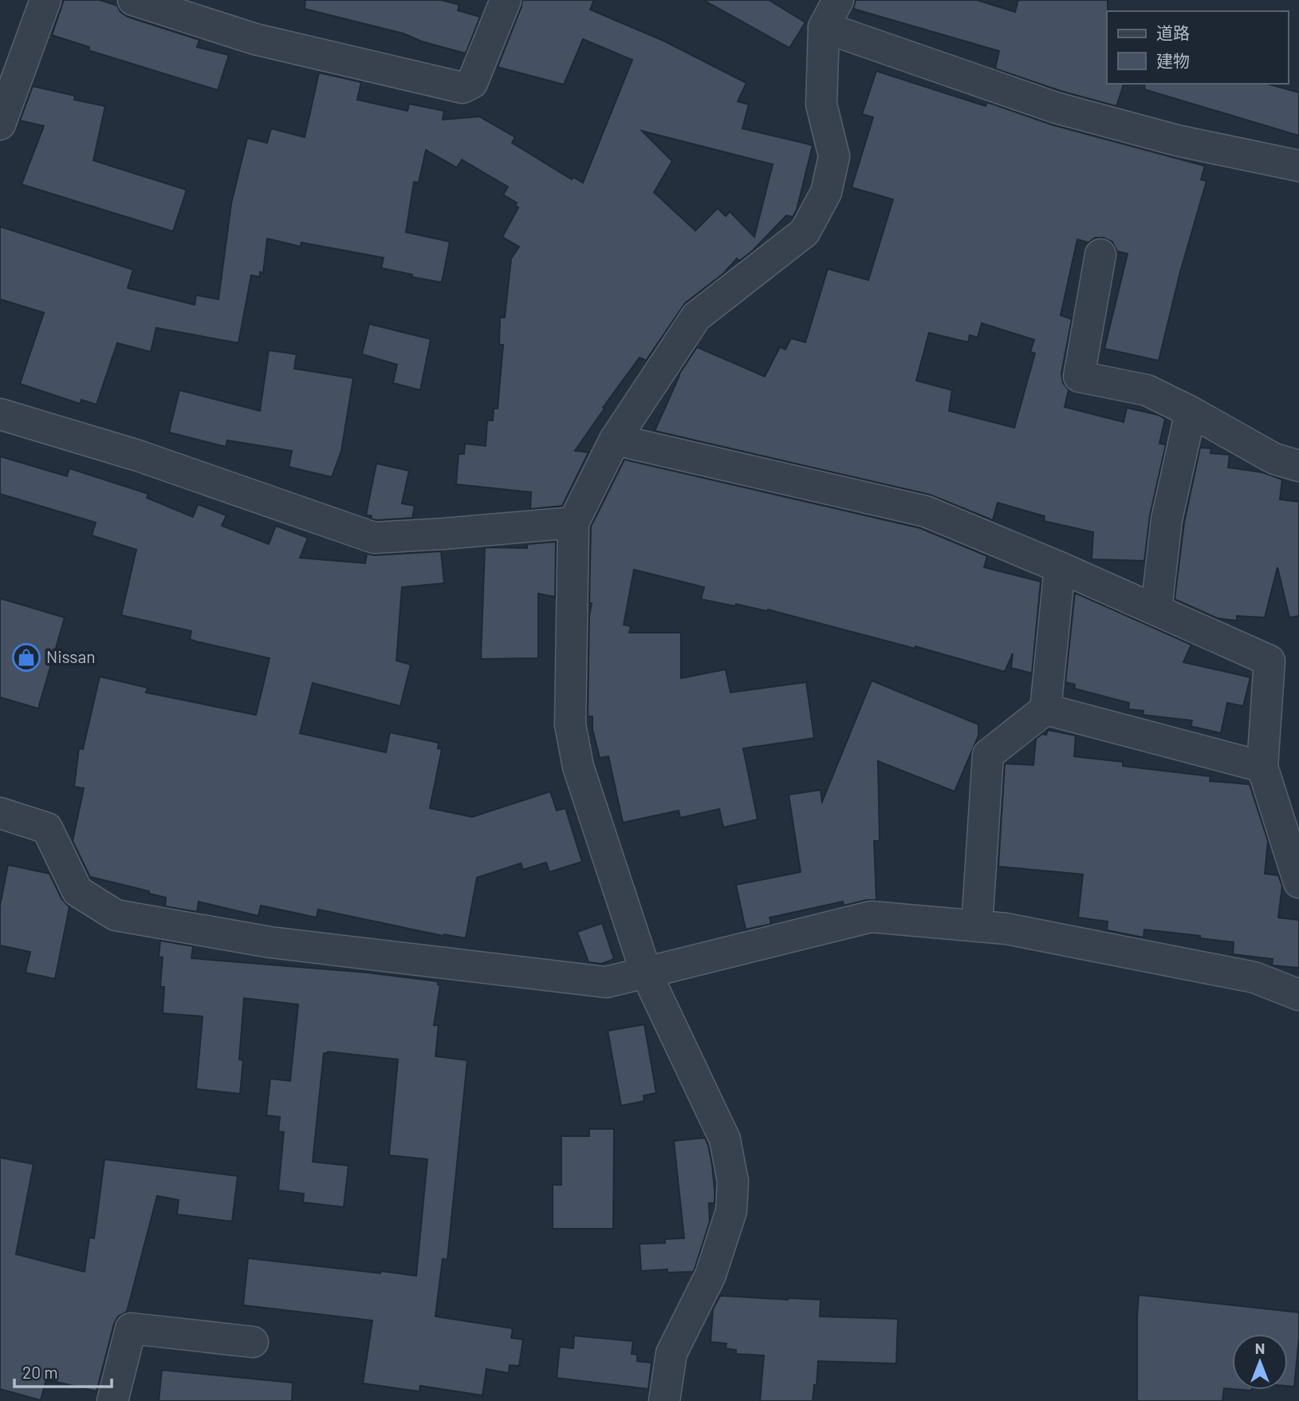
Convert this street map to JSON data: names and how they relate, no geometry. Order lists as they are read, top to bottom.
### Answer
{
  "places": {
    "shop": ["Nissan"]
  },
  "legend": ["道路", "建物"],
  "scale_bar": "20 m",
  "north": "top"
}
